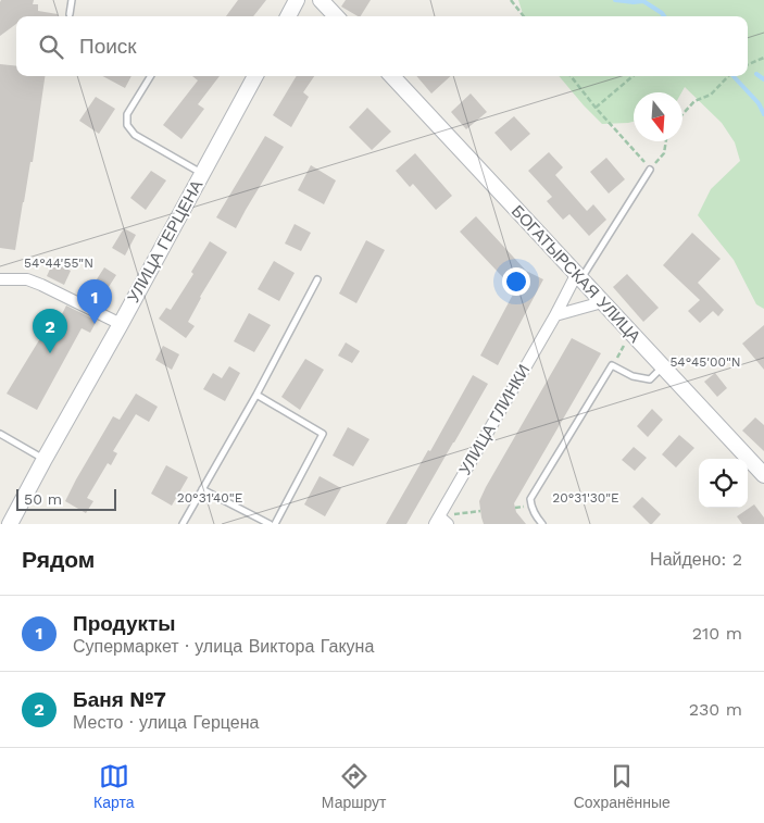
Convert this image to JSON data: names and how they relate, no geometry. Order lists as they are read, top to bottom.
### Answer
{
  "streets": {
    "street": ["УЛИЦА ГЕРЦЕНА", "БОГАТЫРСКАЯ УЛИЦА", "УЛИЦА ГЛИНКИ"]
  },
  "crossings": [
    ["БОГАТЫРСКАЯ УЛИЦА", "УЛИЦА ГЛИНКИ"]
  ],
  "scale_bar": "50 m",
  "north": "bottom",
  "page": {
    "search": "Поиск",
    "pins": ["1", "2"],
    "scale": "50 m",
    "heading": ["Рядом", "Найдено: 2"],
    "list": [
      {
        "mark": "1",
        "name": "Продукты",
        "note": "Супермаркет · улица Виктора Гакуна",
        "value": "210 m"
      },
      {
        "mark": "2",
        "name": "Баня №7",
        "note": "Место · улица Герцена",
        "value": "230 m"
      }
    ],
    "nav": ["Карта", "Маршрут", "Сохранённые"]
  },
  "coordinates": [
    "54°44'55\"N",
    "54°45'00\"N",
    "20°31'40\"E",
    "20°31'30\"E"
  ]
}
